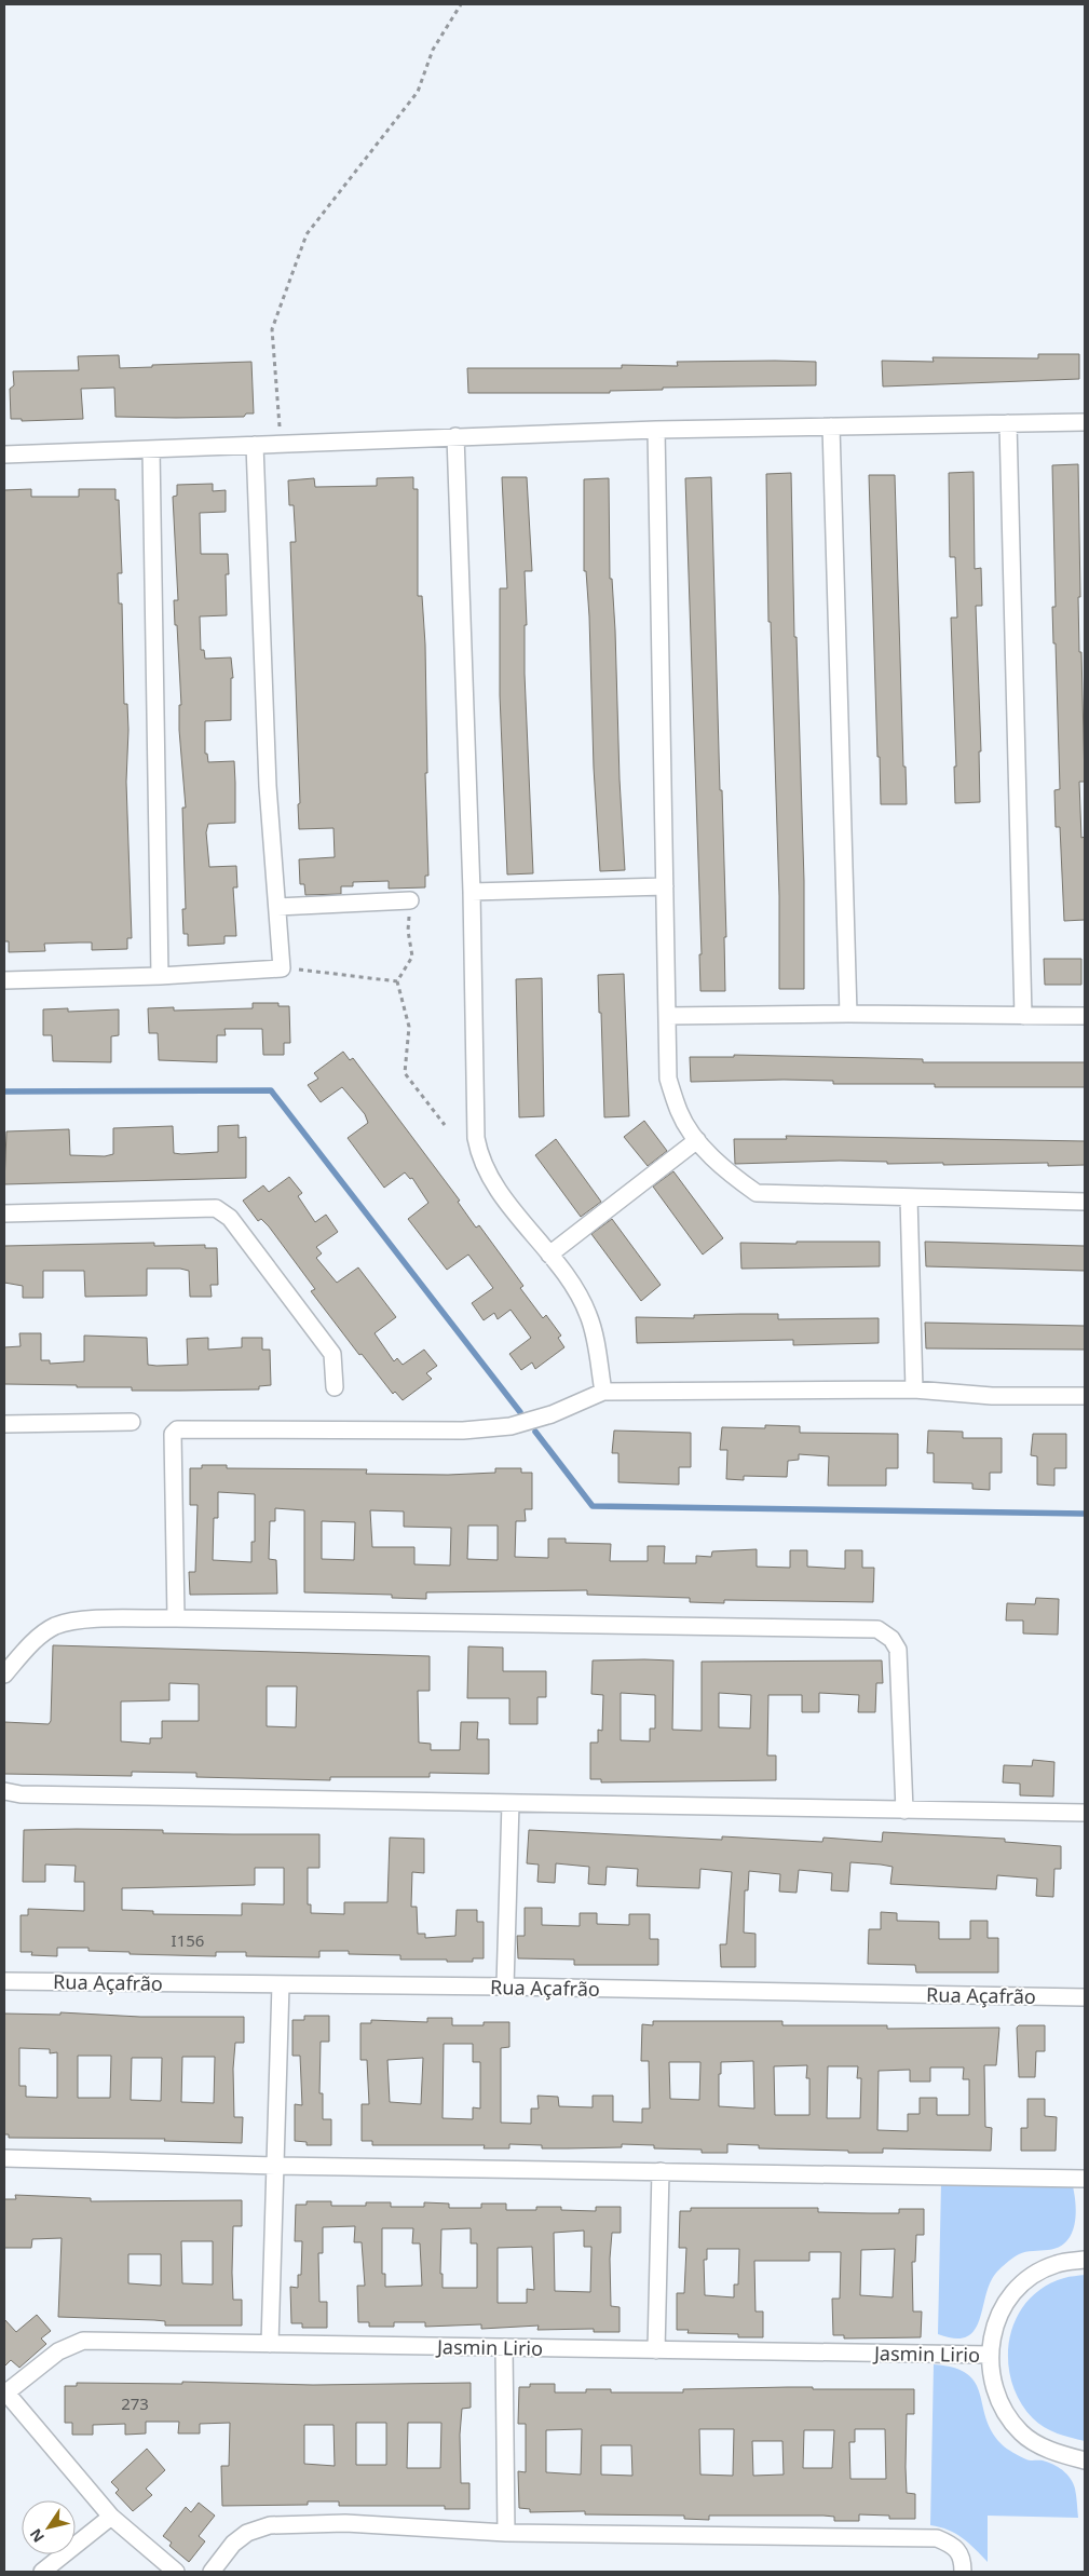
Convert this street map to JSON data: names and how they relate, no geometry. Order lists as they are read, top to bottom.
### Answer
{
  "streets": {
    "street": ["Rua Açafrão", "Jasmin Lirio"]
  },
  "house_numbers": ["I156", "273"],
  "north": "bottom left"
}
